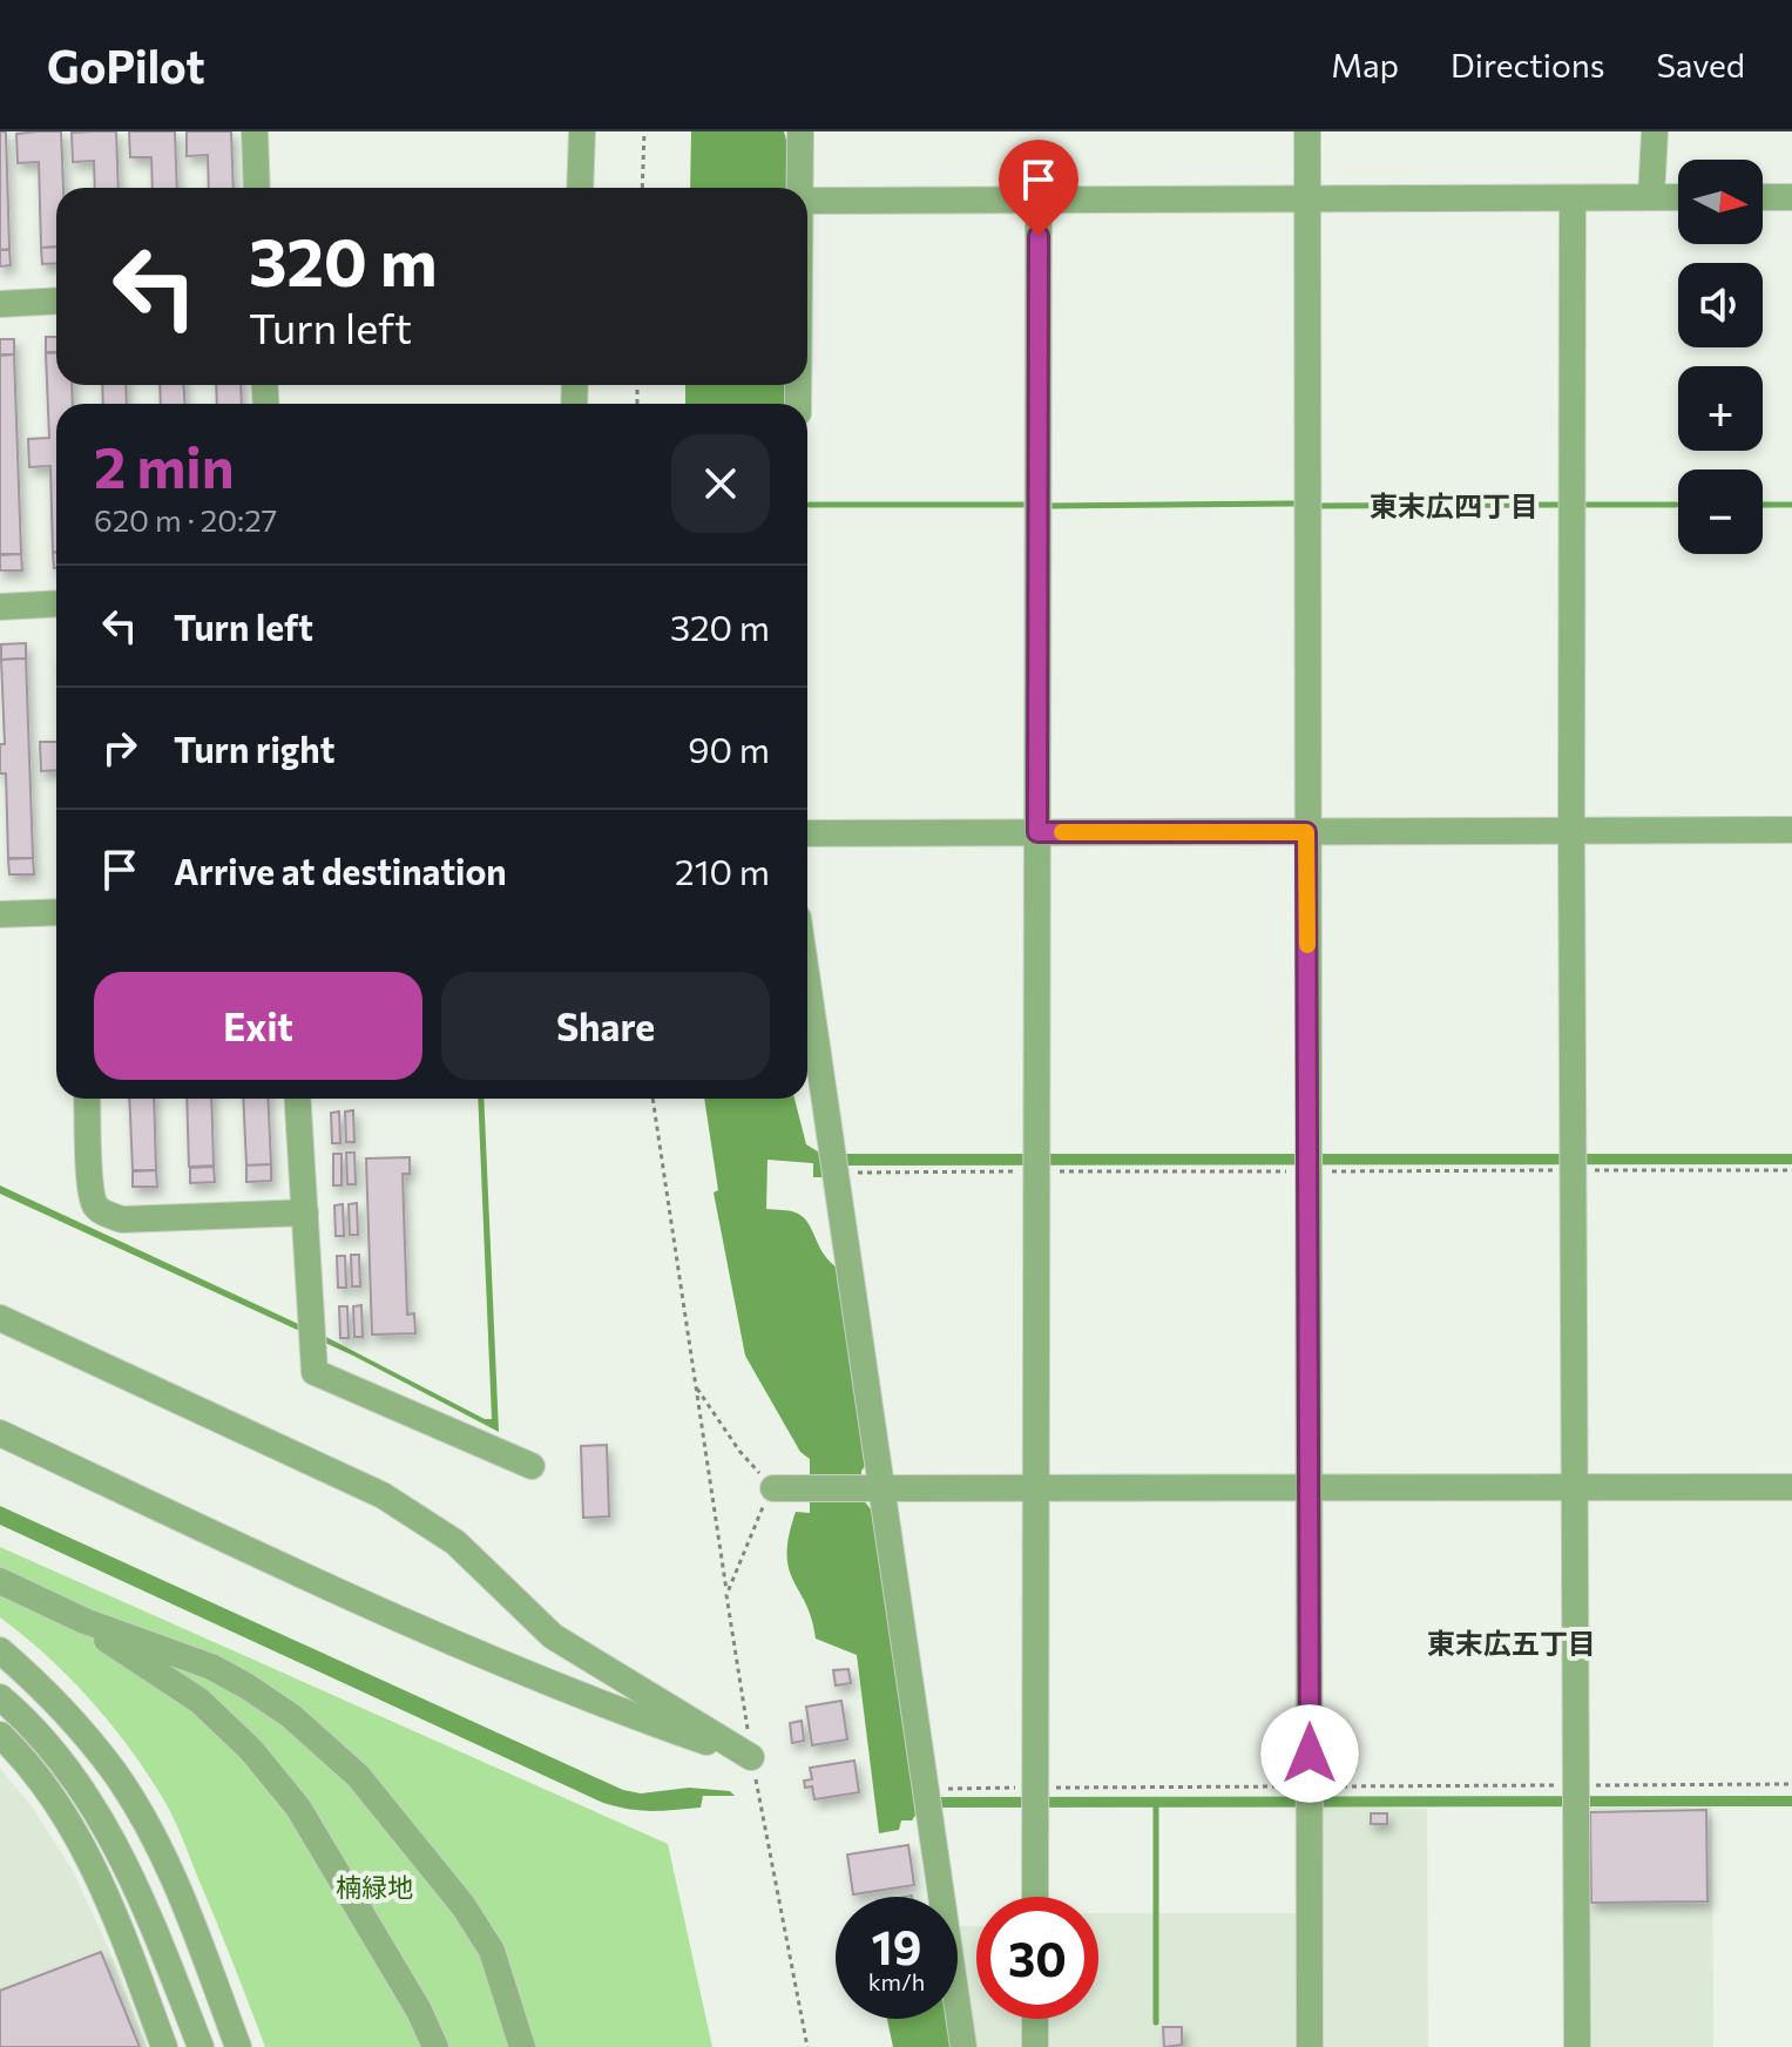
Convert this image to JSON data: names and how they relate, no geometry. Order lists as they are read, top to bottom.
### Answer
{
  "districts": ["東末広四丁目", "東末広五丁目"],
  "parks": ["楠緑地"],
  "north": "right",
  "page": {
    "header": "GoPilot",
    "nav": ["Map", "Directions", "Saved"],
    "map_buttons": ["+", "−"],
    "turn": ["320 m", "Turn left"],
    "heading": ["2 min", "620 m · 20:27"],
    "list": [
      {
        "name": "Turn left",
        "value": "320 m"
      },
      {
        "name": "Turn right",
        "value": "90 m"
      },
      {
        "name": "Arrive at destination",
        "value": "210 m"
      }
    ],
    "buttons": ["Exit", "Share"],
    "speed": "19 km/h",
    "limit": "30"
  }
}
